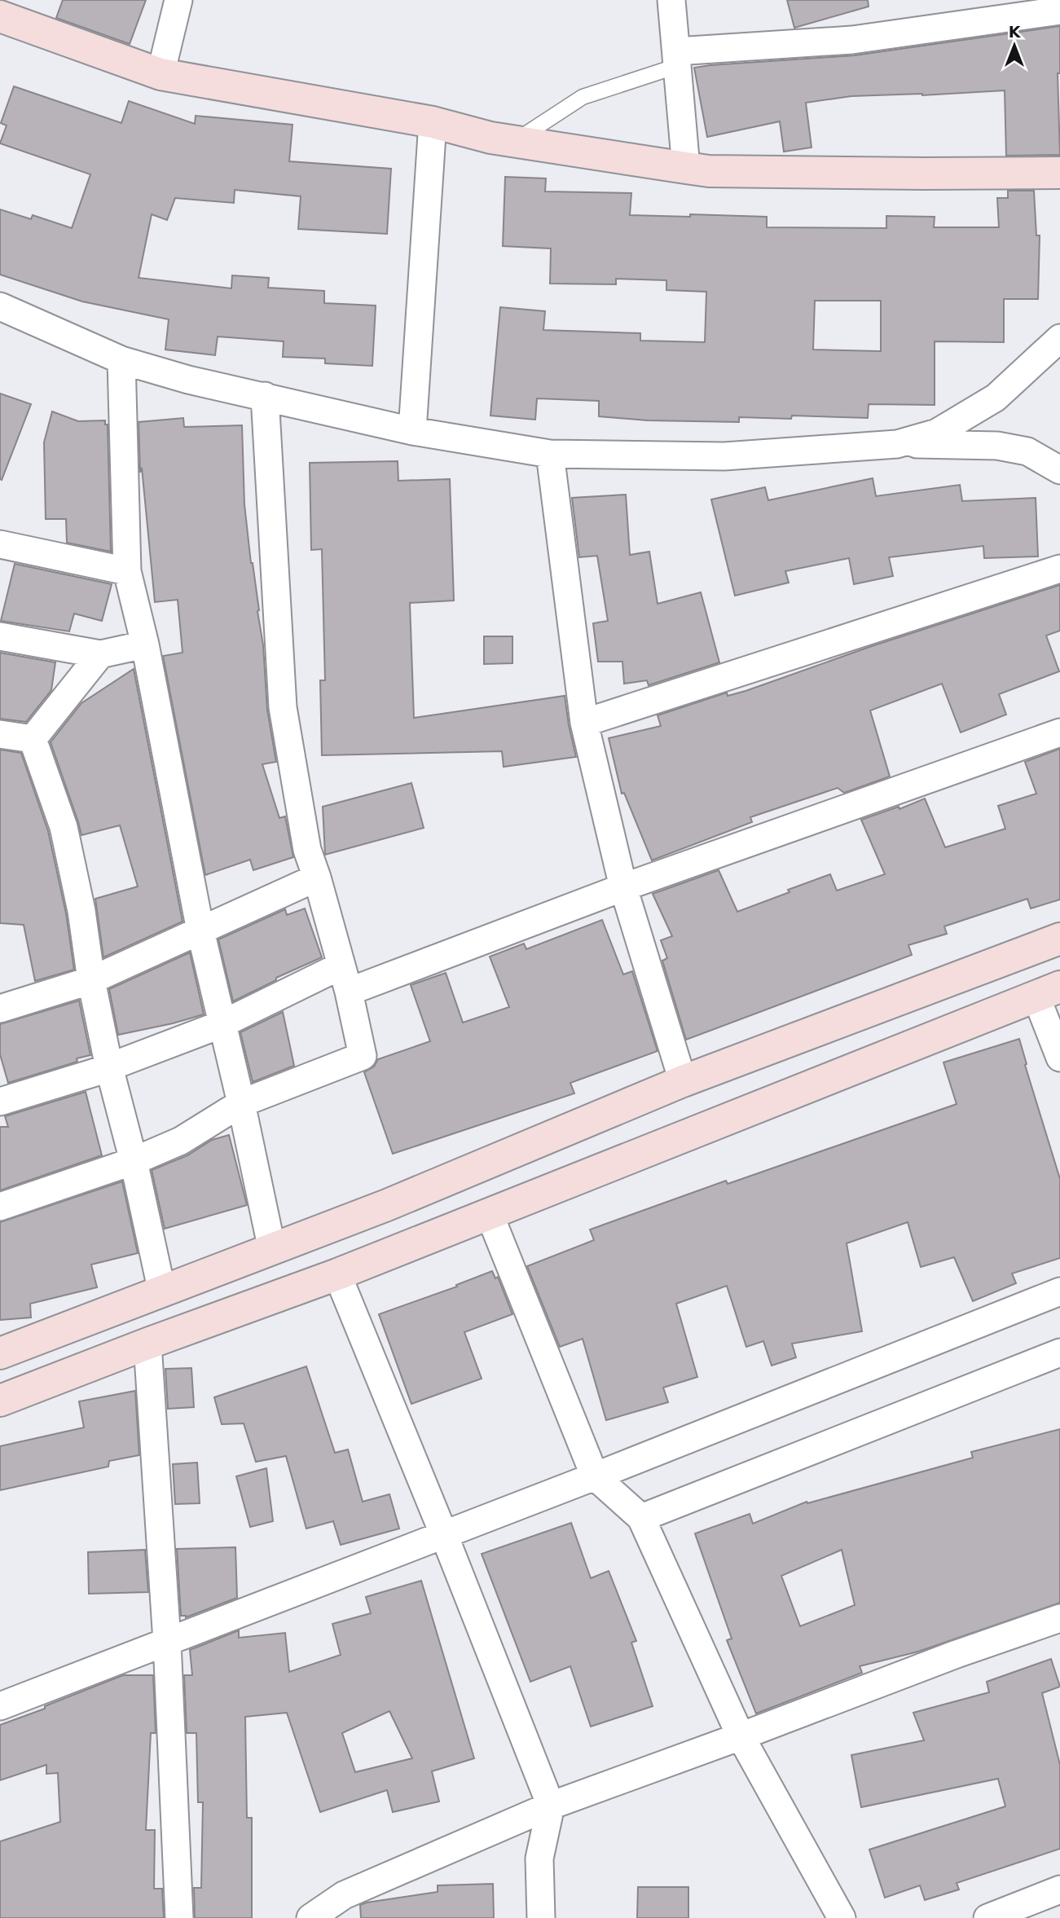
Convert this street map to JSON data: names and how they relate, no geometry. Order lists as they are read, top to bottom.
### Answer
{
  "north": "top"
}
